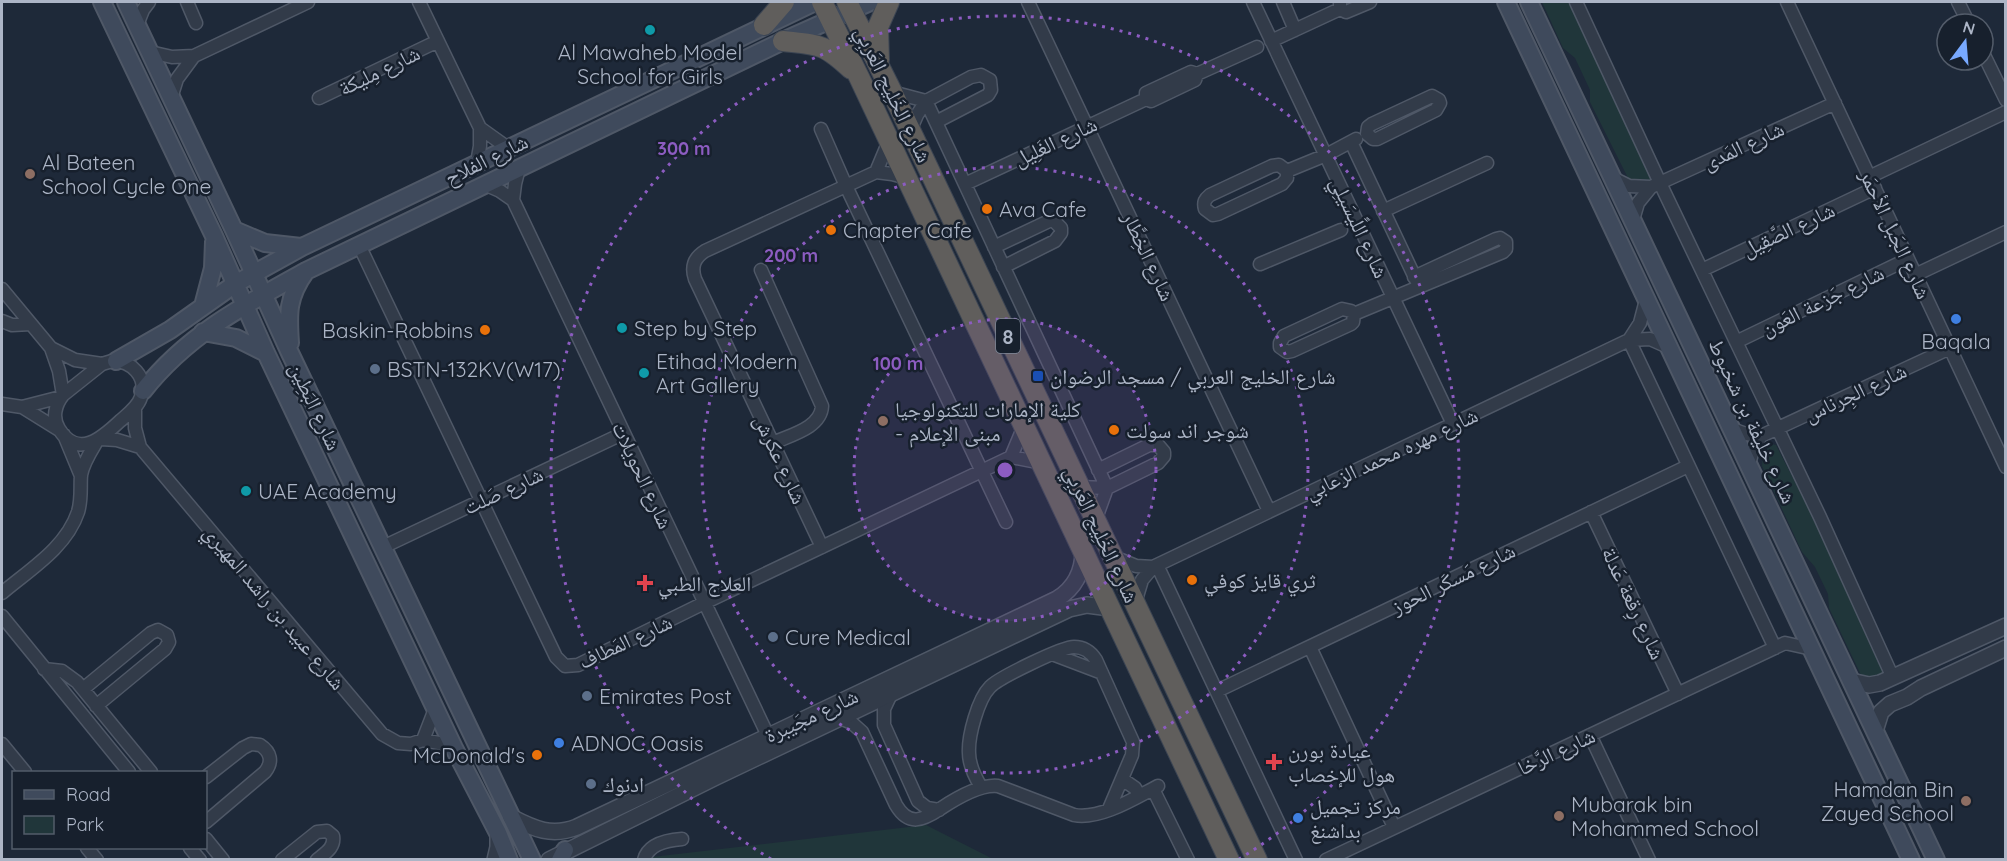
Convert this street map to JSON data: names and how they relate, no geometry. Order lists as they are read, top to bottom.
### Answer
{
  "streets": {
    "highway": ["شارع الخَلِيج العَربِي", "8"],
    "main road": ["شارع الفلاح", "شارع البَطِين", "شارع خليفة بن شخبوط"],
    "street": [
      "شارع مِليكة",
      "شارع الغَلِيل",
      "شارع المَدى",
      "شارع اللِّيسَيلِي",
      "شارع الصَّقِيل",
      "شارع الجَبل الأحمَر",
      "شارع الخِطَّار",
      "شارع جَزعة العَون",
      "شارع الجِرناس",
      "شارع مهره محمد الزعابي",
      "شارع عكرش",
      "شارع الحويلات",
      "شارع صَلت",
      "شارع مَسكَر الحوز",
      "شارع رِقعة عَدلة",
      "شارع عبيد بن راشد المهيري",
      "شارع المَطاف",
      "شارع مجَيبرة",
      "شارع الرَّخا"
    ]
  },
  "crossings": [
    ["شارع مِليكة", "شارع الفلاح"],
    ["شارع الخَلِيج العَربِي", "شارع الفلاح"],
    ["شارع الخَلِيج العَربِي", "شارع مجَيبرة"],
    ["شارع الغَلِيل", "شارع الخِطَّار"],
    ["شارع المَدى", "شارع الجَبل الأحمَر"],
    ["شارع الفلاح", "شارع البَطِين"],
    ["شارع الفلاح", "شارع المَطاف"],
    ["شارع اللِّيسَيلِي", "شارع مهره محمد الزعابي"],
    ["شارع الصَّقِيل", "شارع الجَبل الأحمَر"],
    ["شارع الجَبل الأحمَر", "شارع جَزعة العَون"],
    ["شارع الجَبل الأحمَر", "شارع الجِرناس"],
    ["شارع الخِطَّار", "شارع مهره محمد الزعابي"],
    ["شارع البَطِين", "شارع صَلت"],
    ["شارع البَطِين", "شارع عبيد بن راشد المهيري"],
    ["شارع البَطِين", "شارع مجَيبرة"],
    ["شارع عكرش", "شارع المَطاف"],
    ["شارع الحويلات", "شارع صَلت"],
    ["شارع الحويلات", "شارع المَطاف"],
    ["شارع الحويلات", "شارع مجَيبرة"],
    ["شارع صَلت", "شارع المَطاف"],
    ["شارع مَسكَر الحوز", "شارع رِقعة عَدلة"],
    ["شارع رِقعة عَدلة", "شارع الرَّخا"]
  ],
  "places": {
    "other": [
      "Al Mawaheb Model School for Girls",
      "Al Bateen School Cycle One",
      "Ava Cafe",
      "Chapter Cafe",
      "Baqala",
      "Step by Step",
      "Baskin-Robbins",
      "BSTN-132KV(W17)",
      "Etihad Modern Art Gallery",
      "كلية الإمارات للتكنولوجيا - مبنى الإعلام",
      "شوجر اند سولت",
      "UAE Academy",
      "ثري قايز كوفي",
      "Cure Medical",
      "Emirates Post",
      "ADNOC Oasis",
      "McDonald's",
      "ادنوك",
      "Hamdan Bin Zayed School",
      "Mubarak bin Mohammed School",
      "مركز تجميل بداشنغ"
    ],
    "transit": ["شارع الخليج العربي / مسجد الرضوان"],
    "health": ["العلاج الطبي", "عيادة بورن هول للإخصاب"]
  },
  "legend": ["Road", "Park"],
  "north": "top",
  "rings": ["300 m", "200 m", "100 m"]
}
